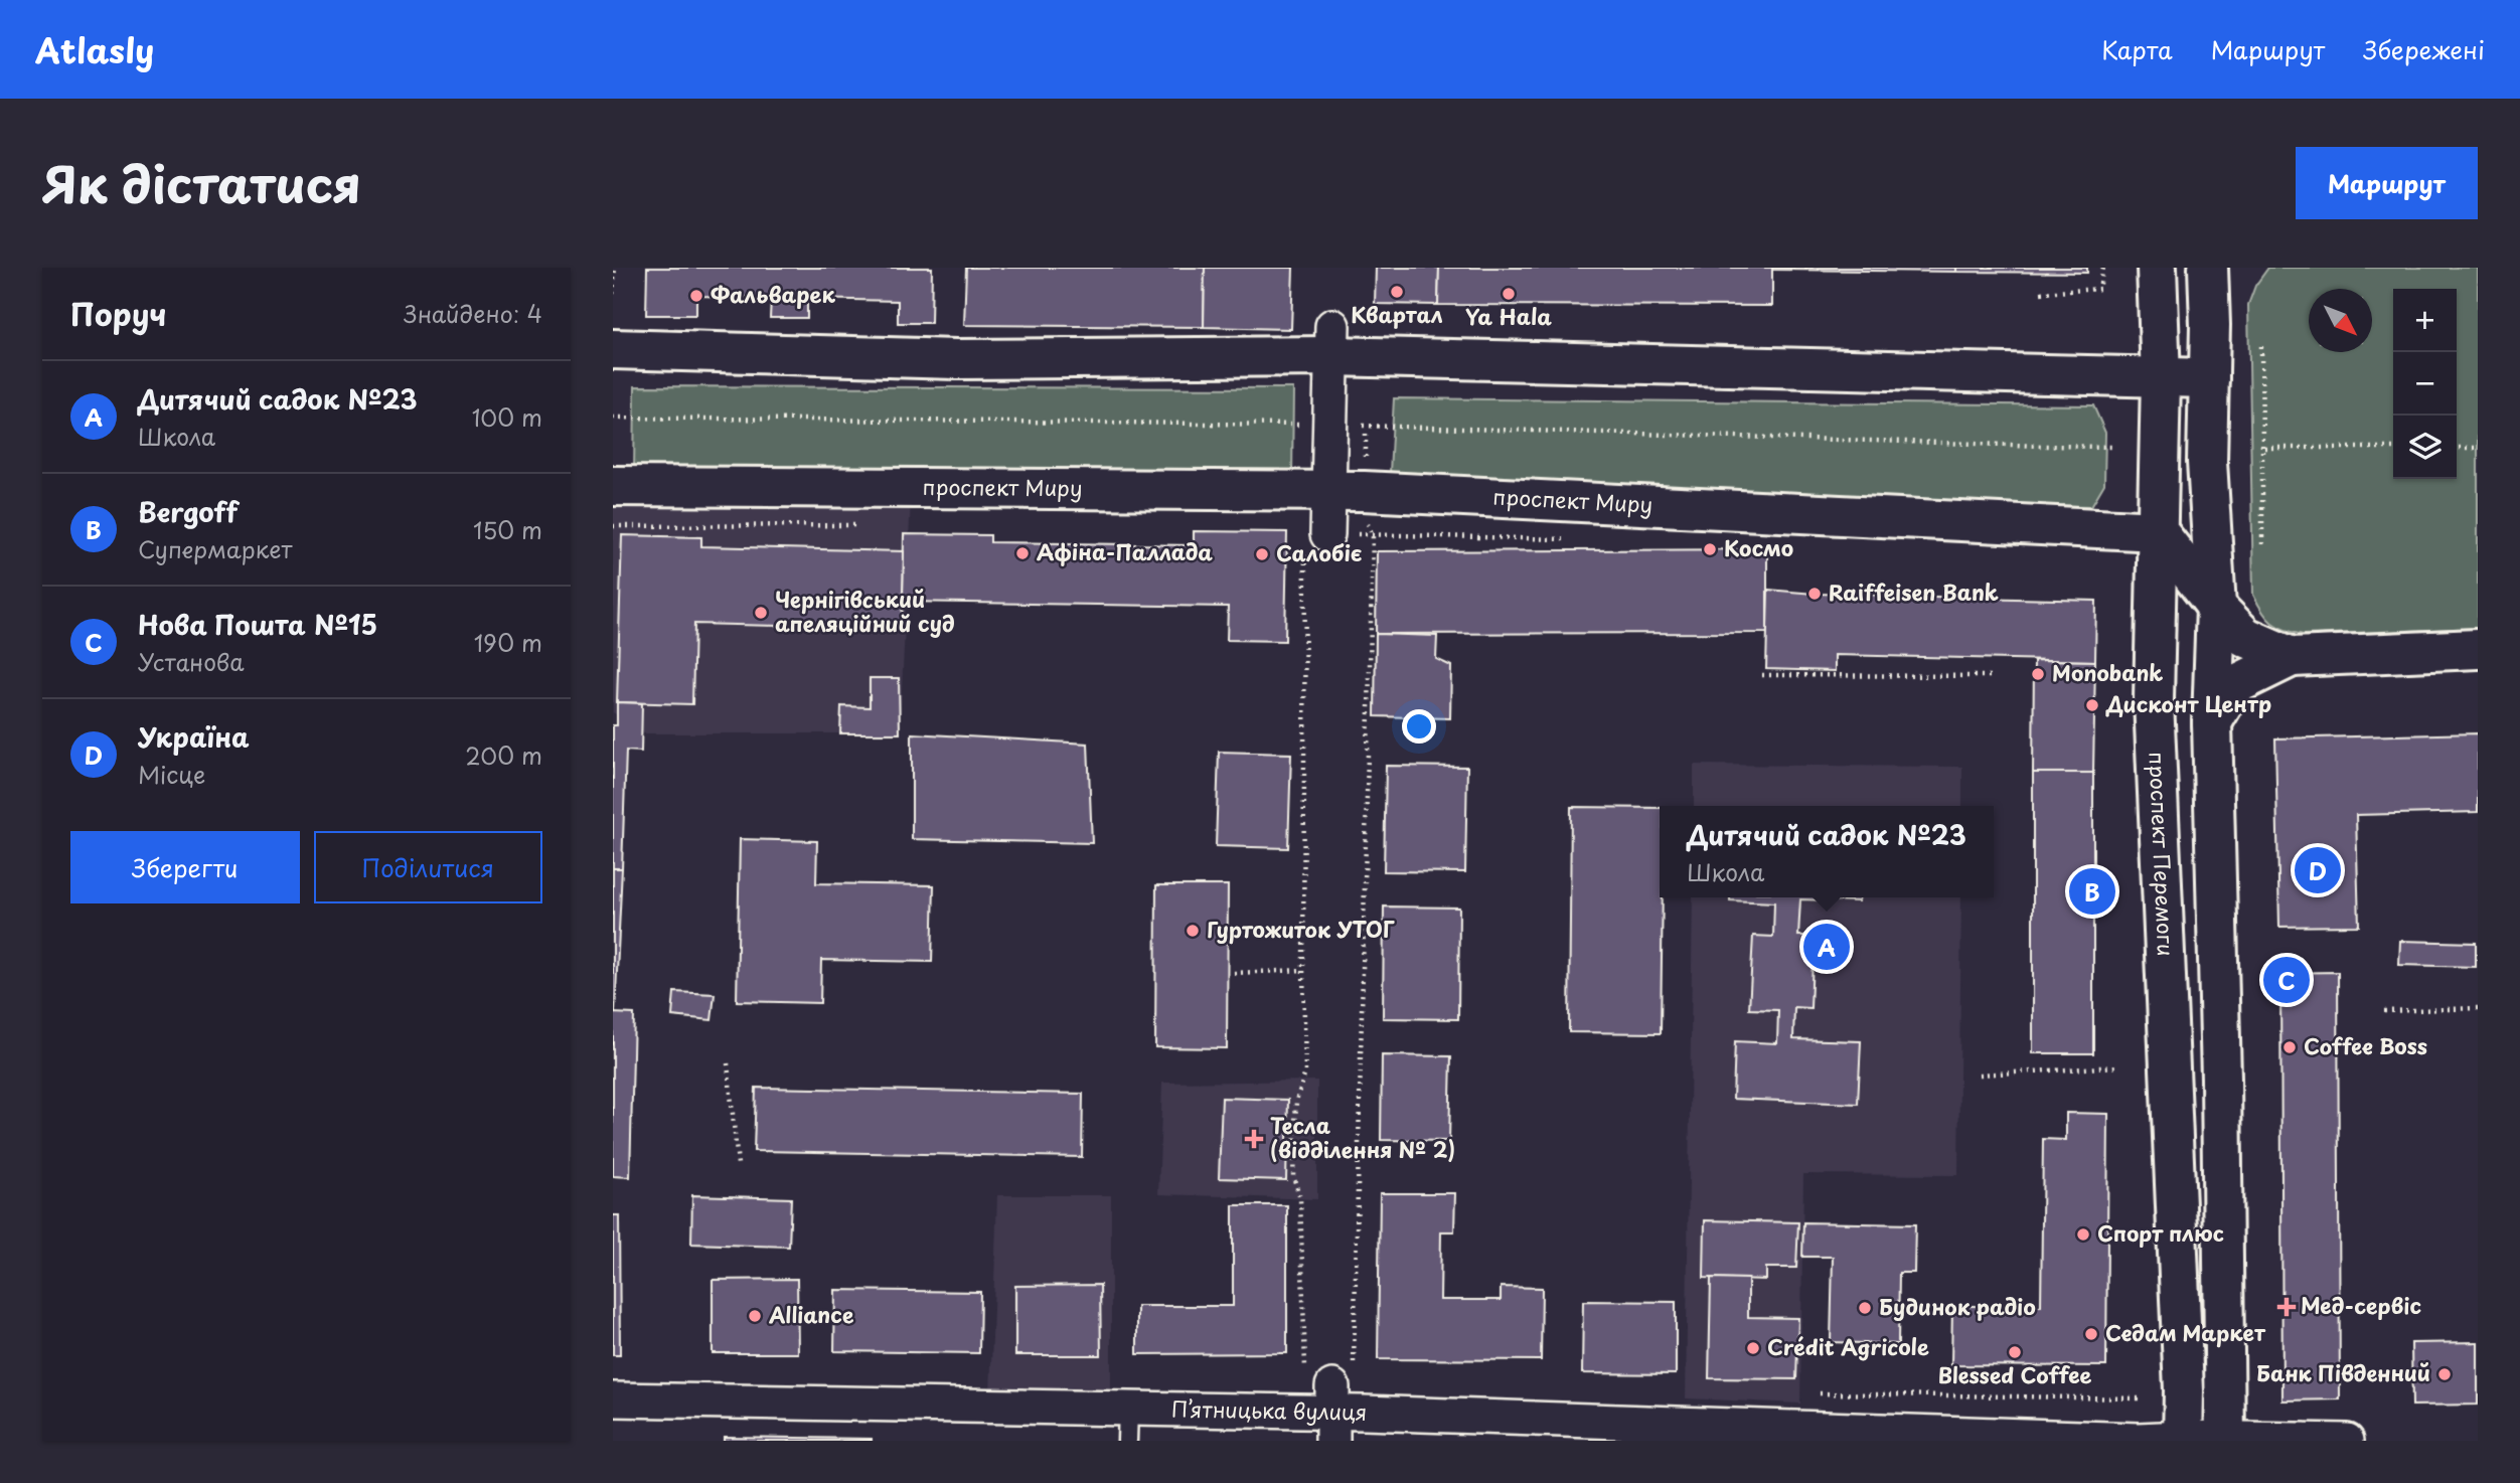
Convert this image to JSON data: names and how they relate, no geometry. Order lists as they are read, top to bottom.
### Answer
{
  "streets": {
    "main road": ["проспект Миру", "проспект Перемоги"],
    "street": ["Пʼятницька вулиця"]
  },
  "crossings": [
    ["проспект Миру", "проспект Перемоги"],
    ["проспект Перемоги", "Пʼятницька вулиця"]
  ],
  "places": {
    "other": [
      "Квартал",
      "Ya Hala",
      "Фальварек",
      "Космо",
      "Афіна-Паллада",
      "Салобіє",
      "Raiffeisen Bank",
      "Чернігівський апеляційний суд",
      "Monobank",
      "Дисконт Центр",
      "Гуртожиток УТОГ",
      "Coffee Boss",
      "Спорт плюс",
      "Будинок радіо",
      "Alliance",
      "Седам Маркет",
      "Crédit Agricole",
      "Blessed Coffee",
      "Банк Південний"
    ],
    "health": ["Тесла (відділення № 2)", "Мед-сервіс"]
  },
  "north": "bottom right",
  "page": {
    "header": "Atlasly",
    "nav": ["Карта", "Маршрут", "Збережені"],
    "title": "Як дістатися",
    "buttons": [
      "Маршрут",
      ["Зберегти", "Поділитися"]
    ],
    "heading": ["Поруч", "Знайдено: 4"],
    "map_buttons": ["+", "−"],
    "list": [
      {
        "mark": "A",
        "name": "Дитячий садок №23",
        "note": "Школа",
        "value": "100 m"
      },
      {
        "mark": "B",
        "name": "Bergoff",
        "note": "Супермаркет",
        "value": "150 m"
      },
      {
        "mark": "C",
        "name": "Нова Пошта №15",
        "note": "Установа",
        "value": "190 m"
      },
      {
        "mark": "D",
        "name": "Україна",
        "note": "Місце",
        "value": "200 m"
      }
    ],
    "popup": ["Дитячий садок №23", "Школа"],
    "pins": [
      "D",
      "B",
      "A",
      "C"
    ]
  }
}
